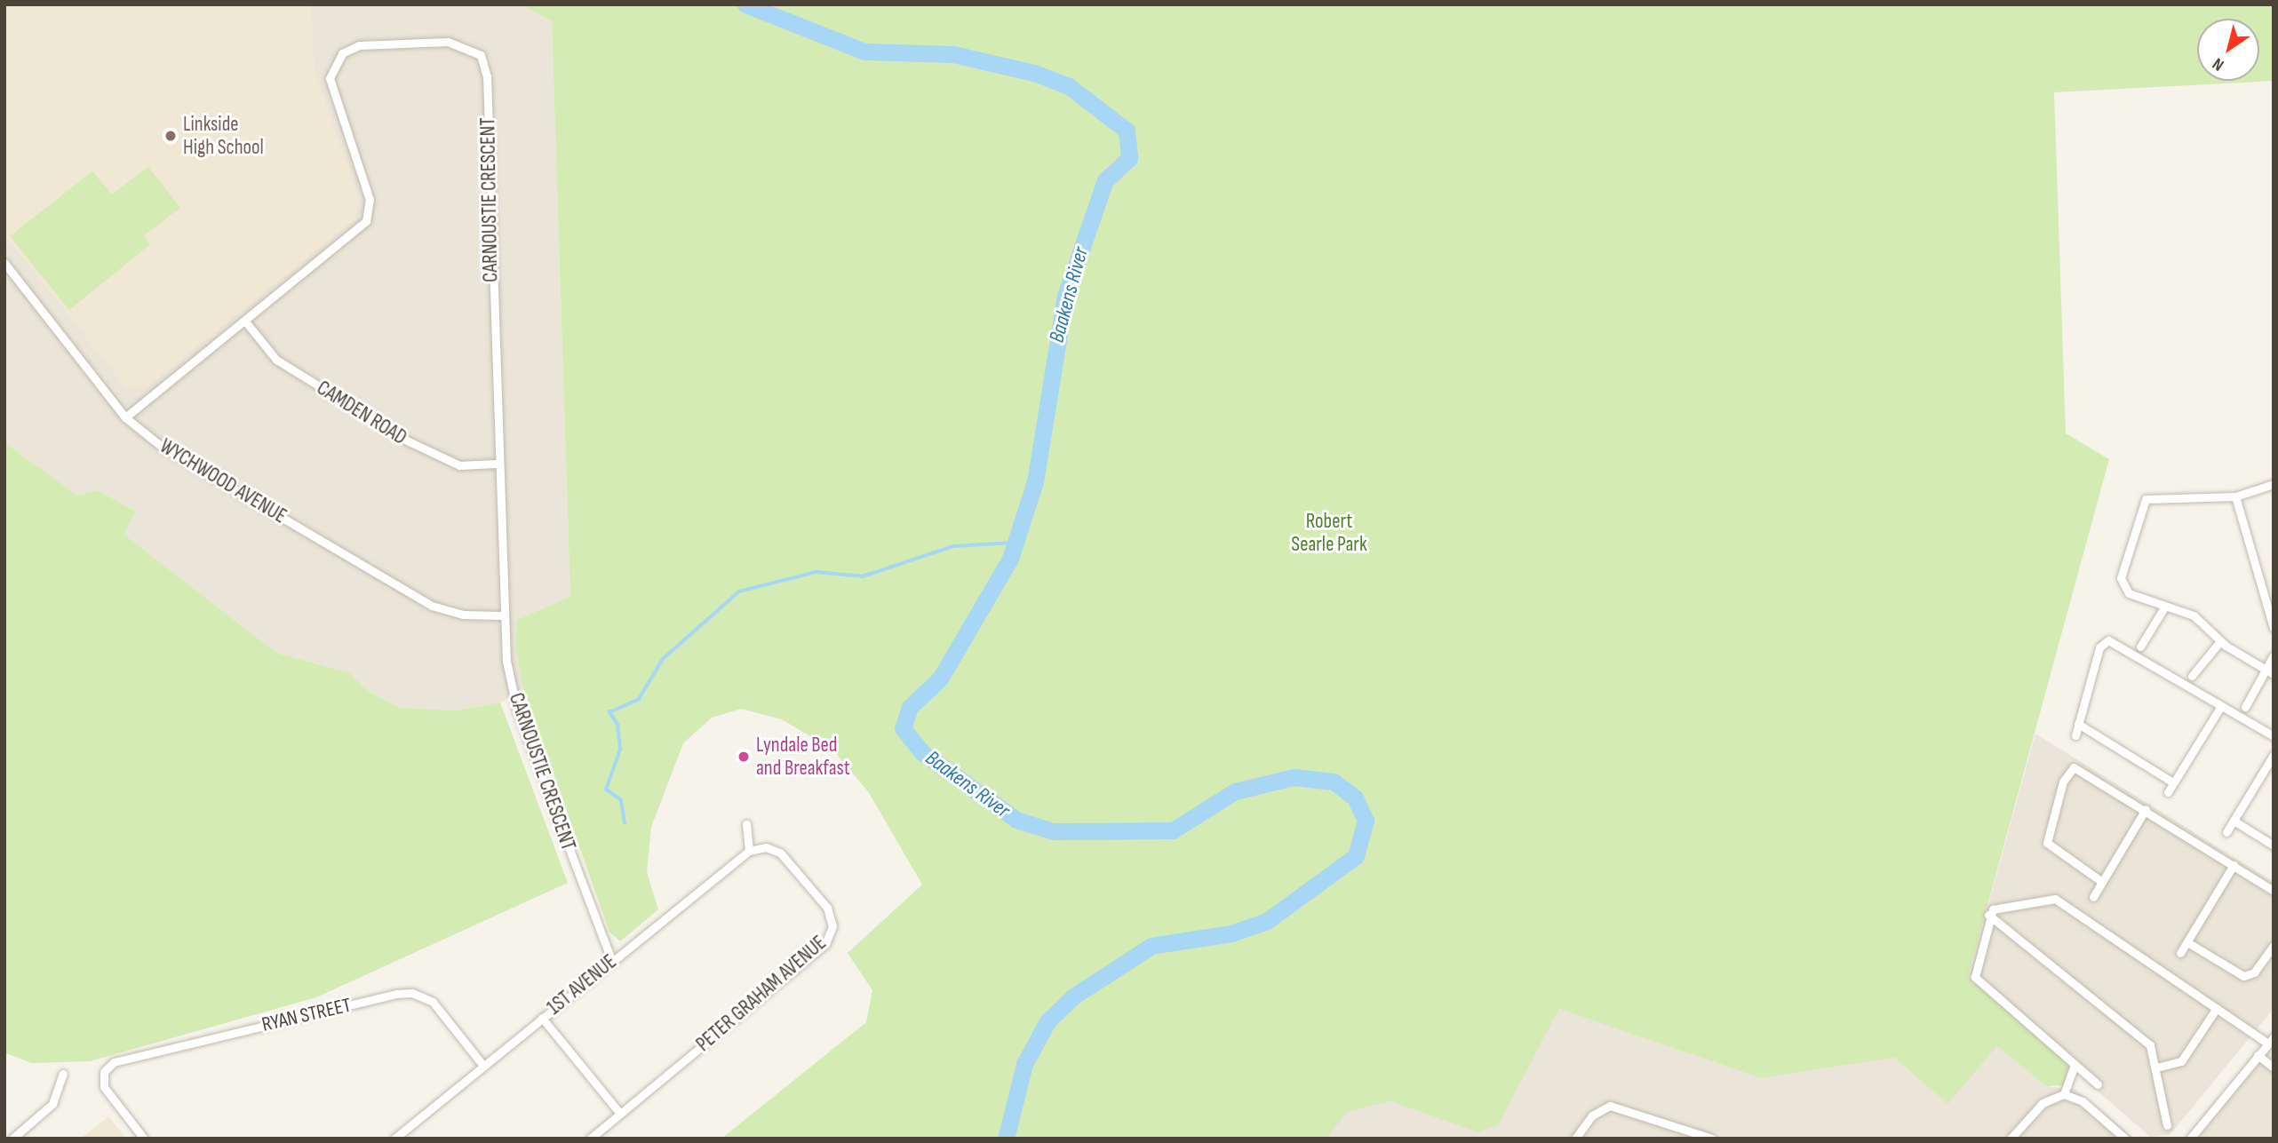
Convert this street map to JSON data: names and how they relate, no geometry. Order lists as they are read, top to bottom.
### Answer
{
  "streets": {
    "street": [
      "CARNOUSTIE CRESCENT",
      "CAMDEN ROAD",
      "WYCHWOOD AVENUE",
      "1ST AVENUE",
      "PETER GRAHAM AVENUE",
      "RYAN STREET"
    ]
  },
  "crossings": [
    ["CARNOUSTIE CRESCENT", "CAMDEN ROAD"],
    ["CARNOUSTIE CRESCENT", "WYCHWOOD AVENUE"],
    ["CARNOUSTIE CRESCENT", "1ST AVENUE"],
    ["1ST AVENUE", "PETER GRAHAM AVENUE"],
    ["1ST AVENUE", "RYAN STREET"]
  ],
  "water": ["Baakens River"],
  "parks": ["Robert Searle Park"],
  "places": ["Linkside High School", "Lyndale Bed and Breakfast"],
  "north": "bottom left"
}
